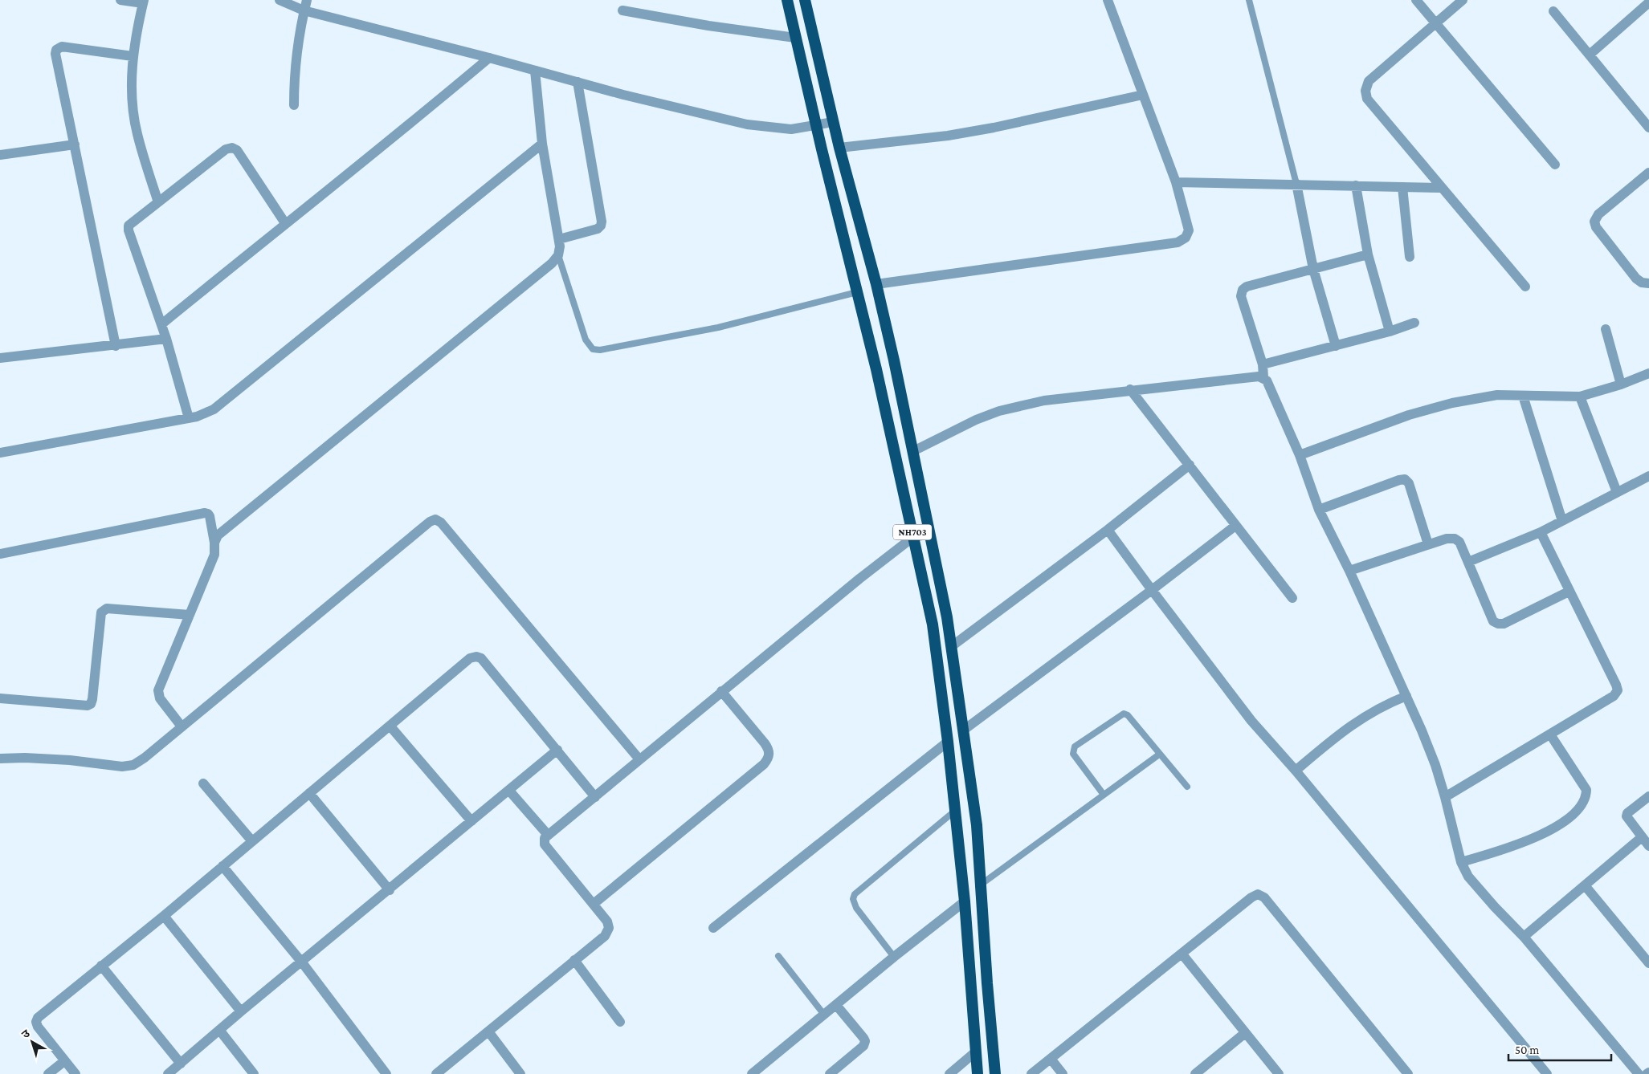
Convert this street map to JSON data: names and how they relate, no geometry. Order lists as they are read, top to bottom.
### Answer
{
  "streets": {
    "highway": ["NH703"]
  },
  "scale_bar": "50 m",
  "north": "top left"
}
